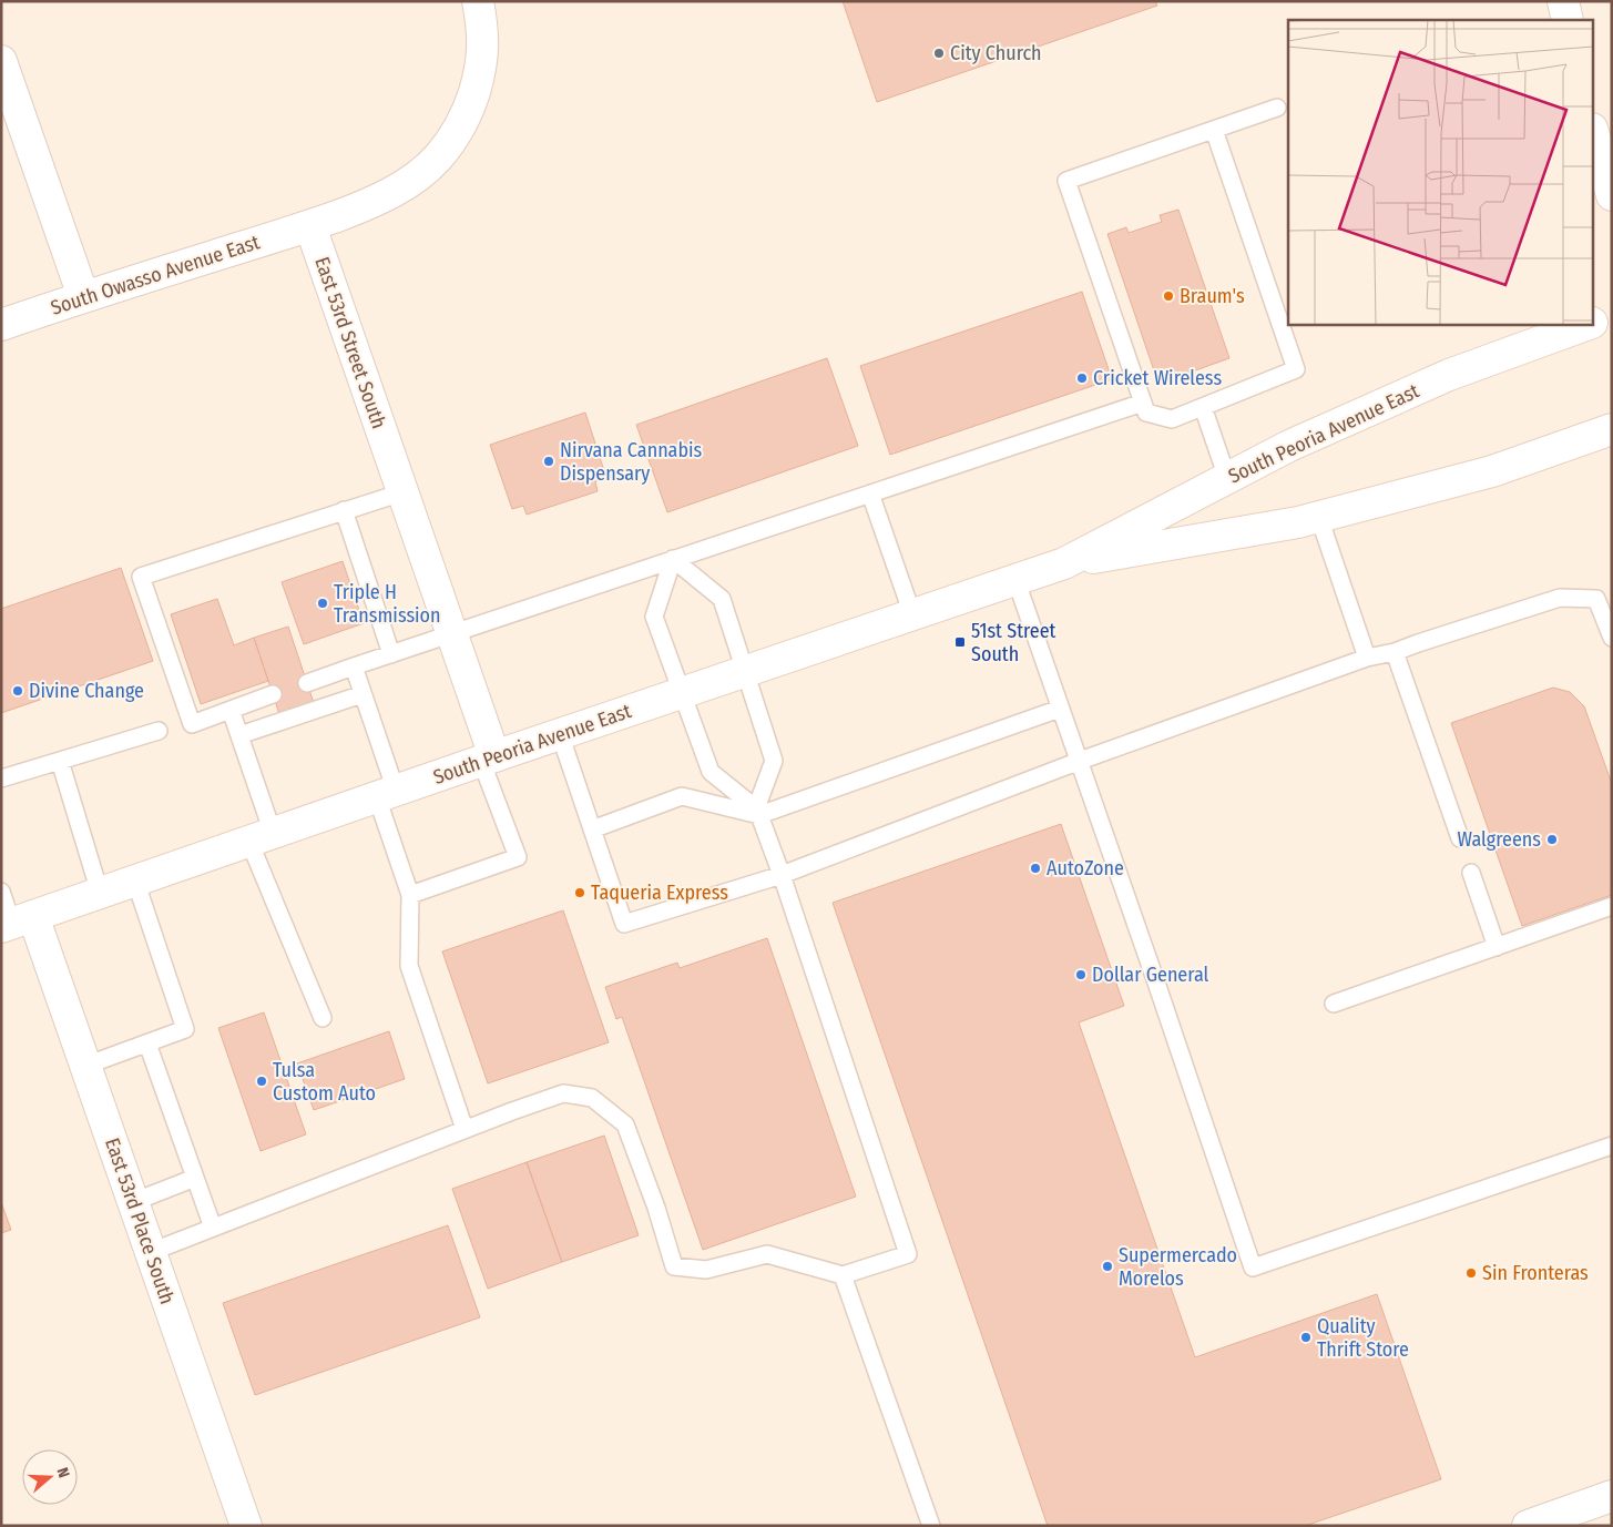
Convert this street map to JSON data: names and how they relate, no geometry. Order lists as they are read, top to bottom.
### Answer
{
  "streets": {
    "main road": [
      "South Owasso Avenue East",
      "East 53rd Street South",
      "South Peoria Avenue East",
      "East 53rd Place South"
    ]
  },
  "crossings": [
    ["South Owasso Avenue East", "East 53rd Street South"],
    ["East 53rd Street South", "South Peoria Avenue East"],
    ["South Peoria Avenue East", "East 53rd Place South"]
  ],
  "places": {
    "other": [
      "City Church",
      "Braum's",
      "Cricket Wireless",
      "Nirvana Cannabis Dispensary",
      "Triple H Transmission",
      "Divine Change",
      "Walgreens",
      "AutoZone",
      "Taqueria Express",
      "Dollar General",
      "Tulsa Custom Auto",
      "Supermercado Morelos",
      "Sin Fronteras",
      "Quality Thrift Store"
    ],
    "transit": ["51st Street South"]
  },
  "north": "right"
}
